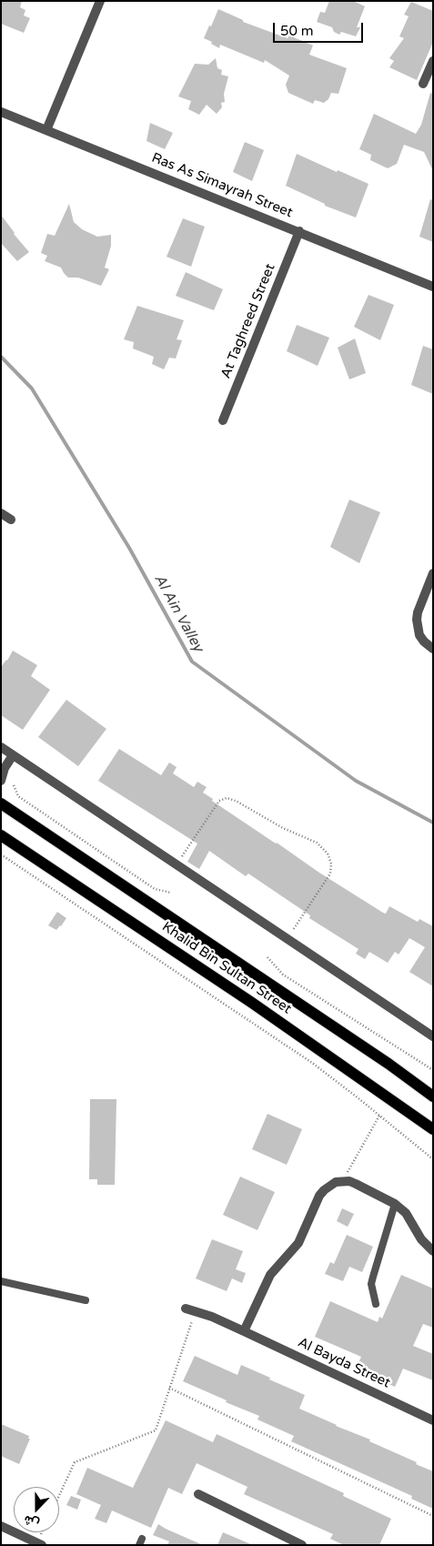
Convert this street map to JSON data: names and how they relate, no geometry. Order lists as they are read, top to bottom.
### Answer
{
  "streets": {
    "main road": ["Khalid Bin Sultan Street"],
    "street": ["Ras As Simayrah Street", "At Taghreed Street", "Al Bayda Street"]
  },
  "crossings": [
    ["Ras As Simayrah Street", "At Taghreed Street"]
  ],
  "water": ["Al Ain Valley"],
  "scale_bar": "50 m",
  "north": "bottom"
}
